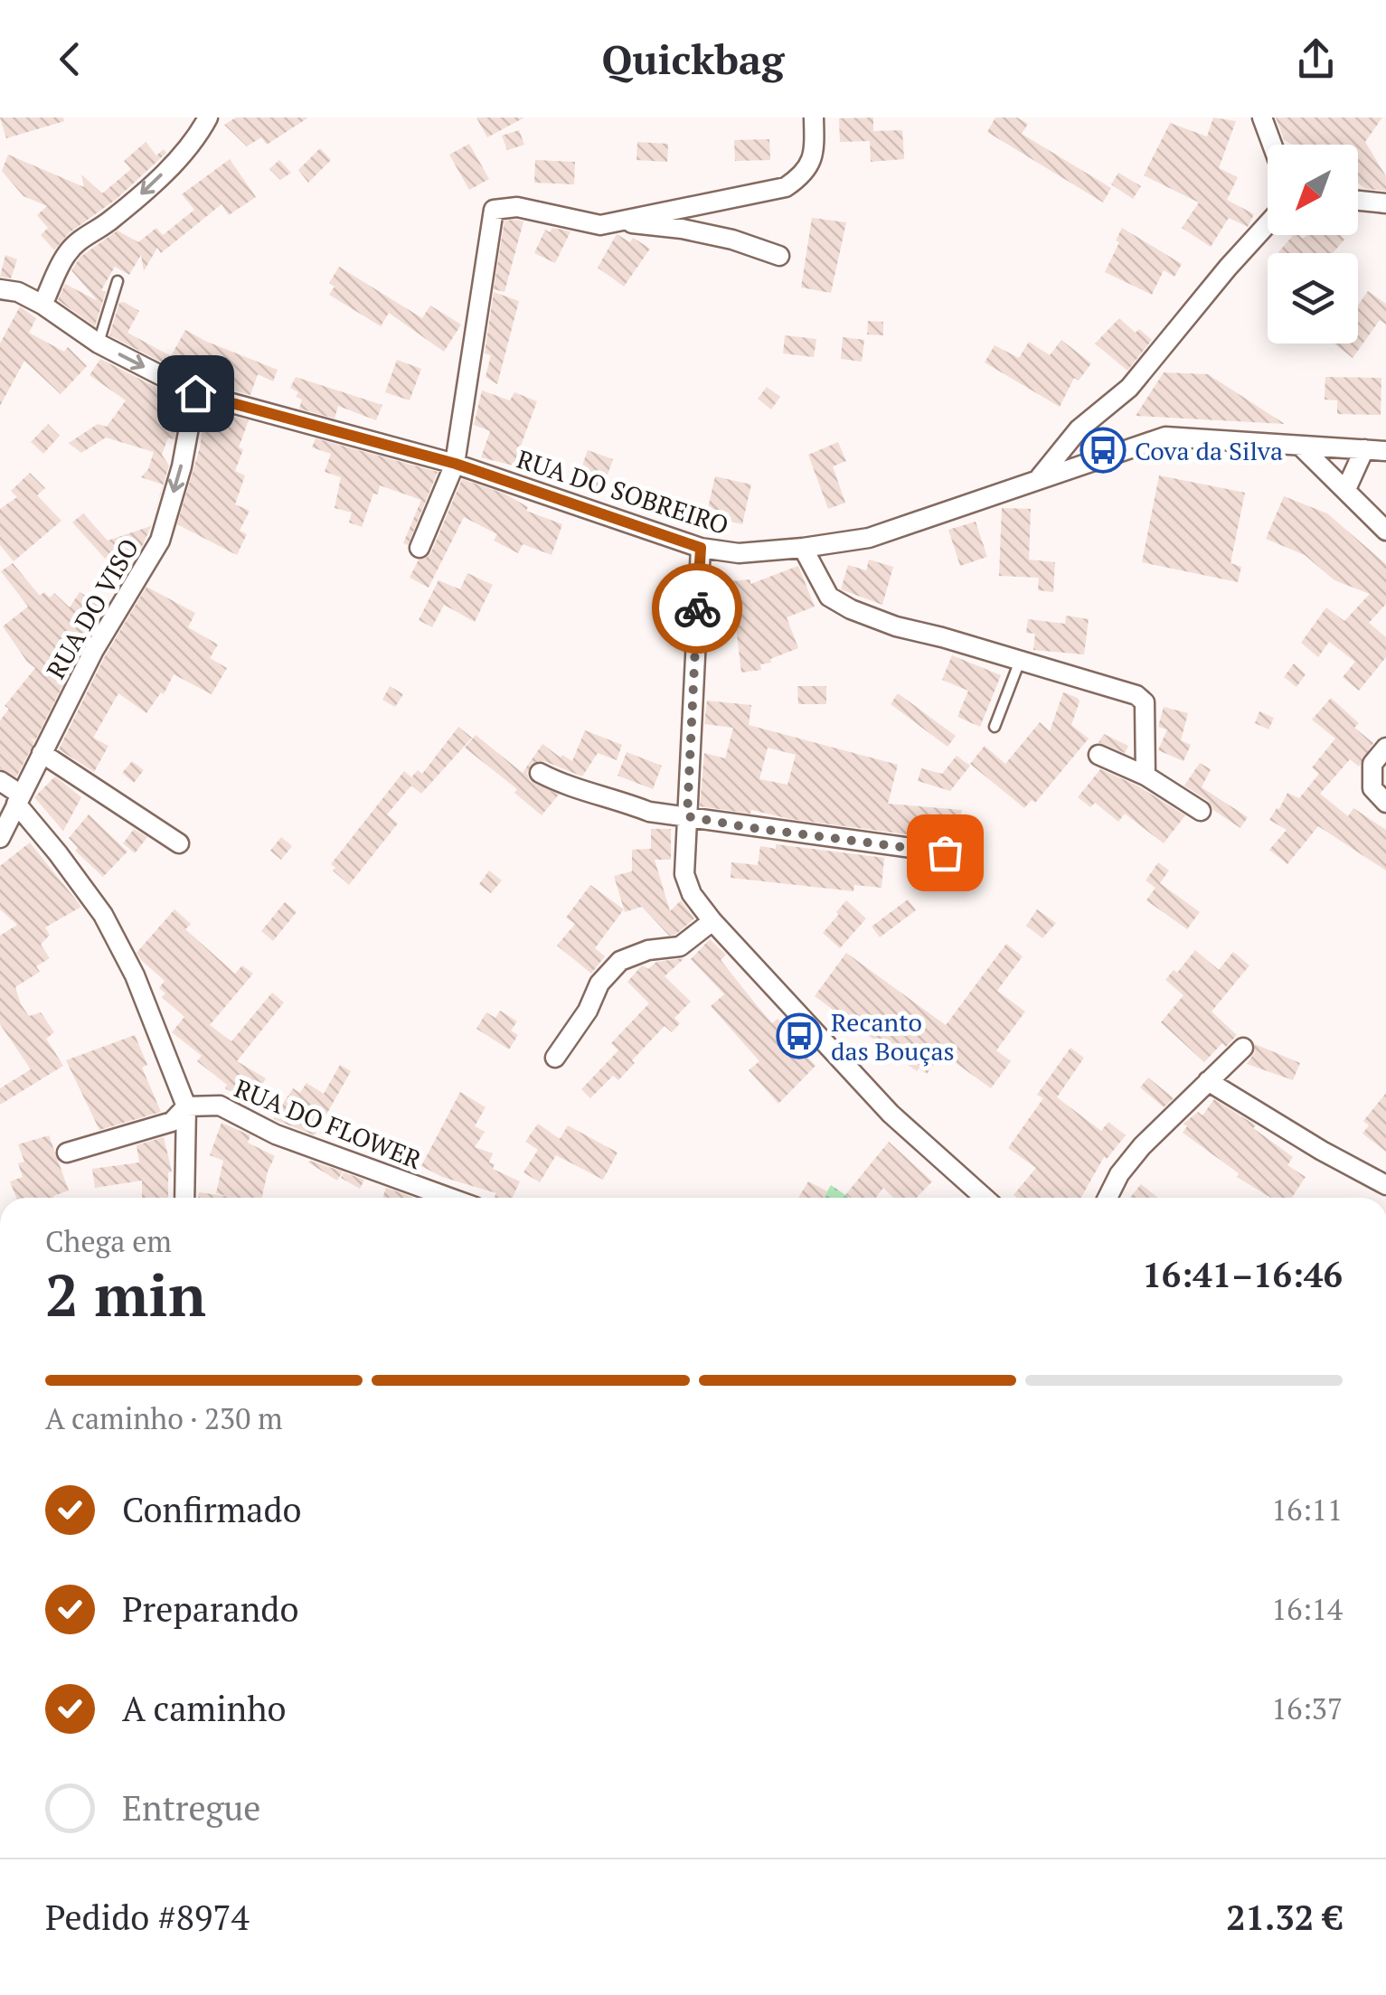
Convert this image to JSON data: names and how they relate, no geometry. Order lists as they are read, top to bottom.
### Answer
{
  "streets": {
    "street": ["RUA DO SOBREIRO", "RUA DO VISO", "RUA DO FLOWER"]
  },
  "crossings": [
    ["RUA DO SOBREIRO", "RUA DO VISO"]
  ],
  "one_way": ["RUA DO VISO"],
  "places": {
    "bus stop": ["Cova da Silva", "Recanto das Bouças"]
  },
  "north": "bottom left",
  "page": {
    "header": "Quickbag",
    "heading": ["2 min", "Chega em", "16:41–16:46"],
    "panel": ["Pedido #8974", "21.32 €"],
    "bar": "A caminho · 230 m",
    "list": [
      ["Confirmado", "16:11"],
      ["Preparando", "16:14"],
      ["A caminho", "16:37"],
      "Entregue"
    ]
  }
}
